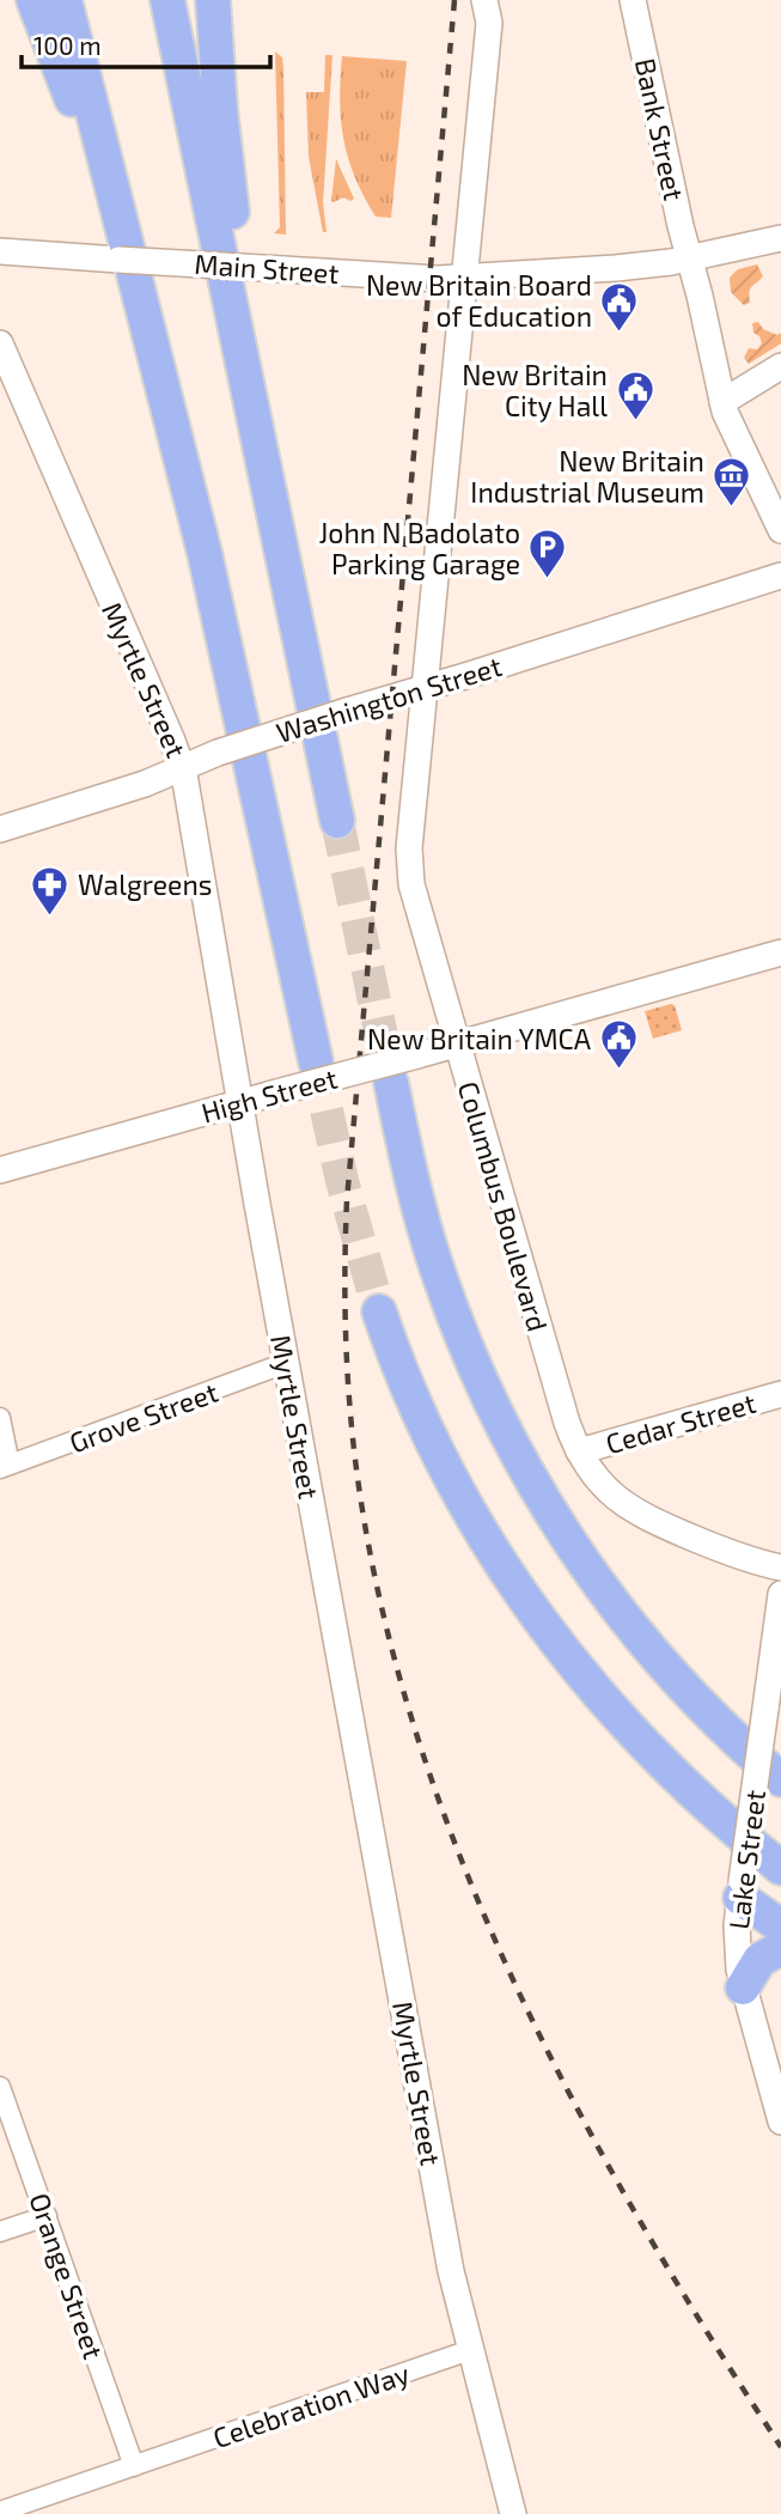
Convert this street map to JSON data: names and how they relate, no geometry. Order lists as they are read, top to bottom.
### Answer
{
  "streets": {
    "street": [
      "Bank Street",
      "Main Street",
      "Myrtle Street",
      "Washington Street",
      "High Street",
      "Columbus Boulevard",
      "Grove Street",
      "Cedar Street",
      "Lake Street",
      "Orange Street",
      "Celebration Way"
    ]
  },
  "crossings": [
    ["Bank Street", "Main Street"],
    ["Main Street", "Columbus Boulevard"],
    ["Myrtle Street", "Washington Street"],
    ["Myrtle Street", "High Street"],
    ["Myrtle Street", "Grove Street"],
    ["Myrtle Street", "Celebration Way"],
    ["Washington Street", "Columbus Boulevard"],
    ["High Street", "Columbus Boulevard"],
    ["Columbus Boulevard", "Cedar Street"],
    ["Orange Street", "Celebration Way"]
  ],
  "places": {
    "public building": ["New Britain Board of Education", "New Britain City Hall", "New Britain YMCA"],
    "museum": ["New Britain Industrial Museum"],
    "parking": ["John N Badolato Parking Garage"],
    "pharmacy": ["Walgreens"]
  },
  "scale_bar": "100 m"
}
